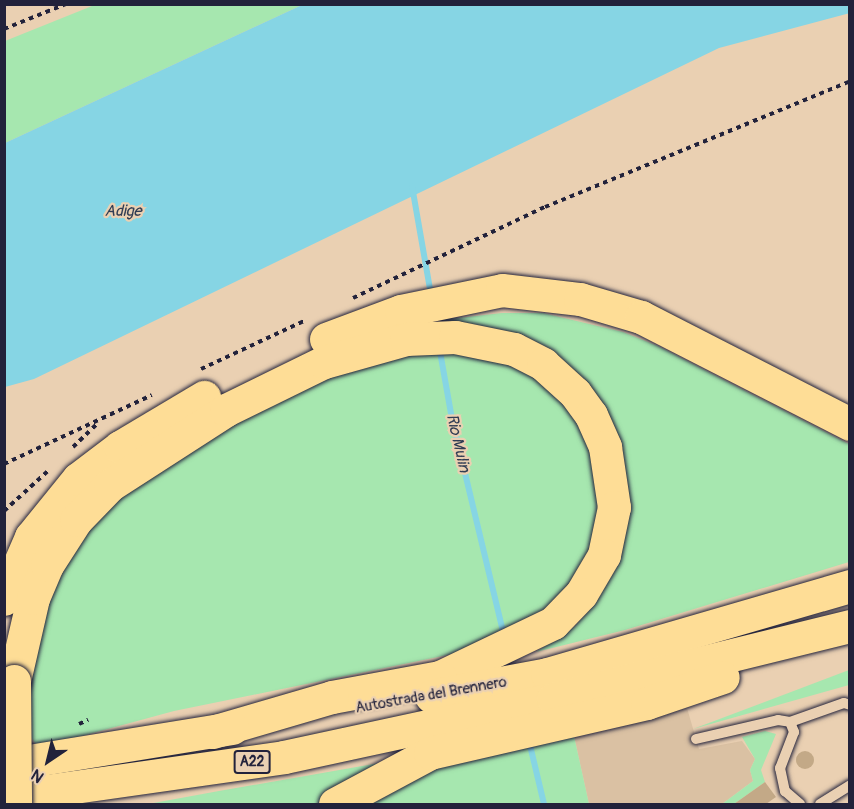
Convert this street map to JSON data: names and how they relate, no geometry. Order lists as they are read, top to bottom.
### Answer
{
  "streets": {
    "highway": ["Autostrada del Brennero", "A22"]
  },
  "water": ["Adige", "Rio Mulin"],
  "north": "bottom left"
}
